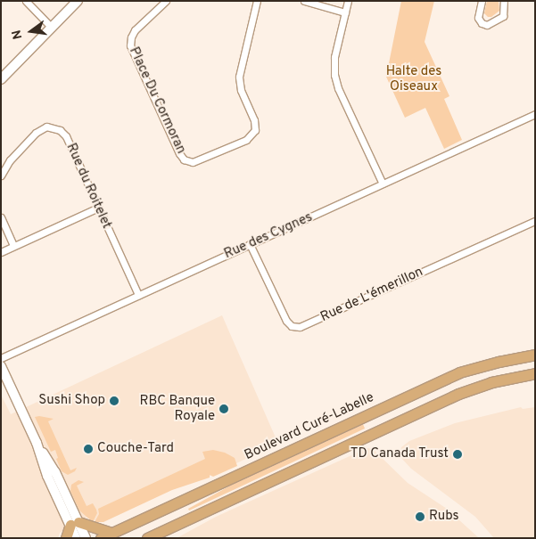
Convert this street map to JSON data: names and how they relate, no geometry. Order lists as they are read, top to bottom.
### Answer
{
  "streets": {
    "main road": ["Boulevard Curé-Labelle"],
    "street": [
      "Place Du Cormoran",
      "Rue du Roitelet",
      "Rue des Cygnes",
      "Rue de L'émerillon"
    ]
  },
  "crossings": [
    ["Rue du Roitelet", "Rue des Cygnes"],
    ["Rue des Cygnes", "Rue de L'émerillon"]
  ],
  "parks": ["Halte des Oiseaux"],
  "places": [
    "Sushi Shop",
    "RBC Banque Royale",
    "Couche-Tard",
    "TD Canada Trust",
    "Rubs"
  ],
  "north": "left"
}
